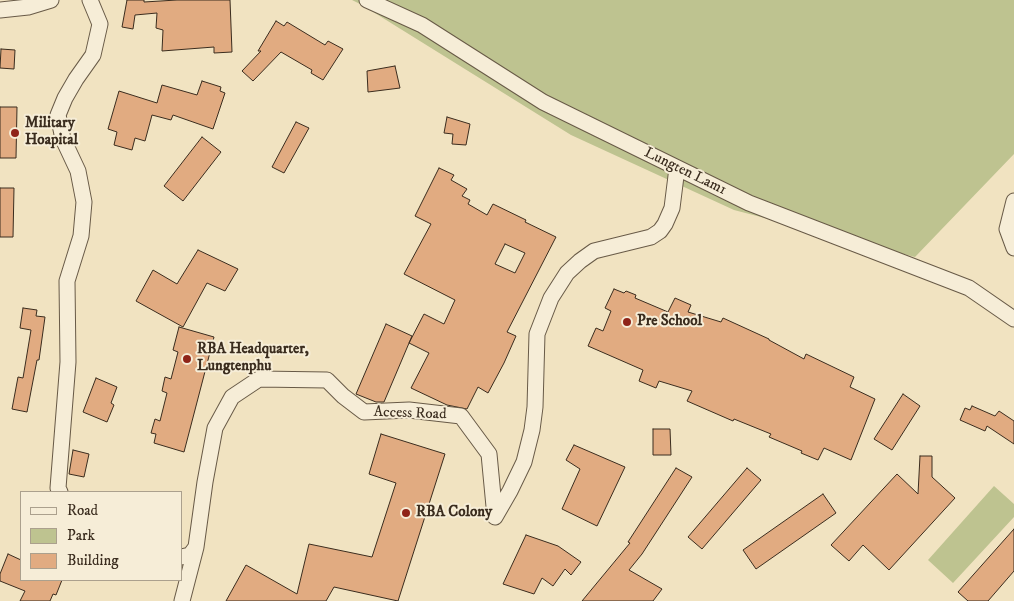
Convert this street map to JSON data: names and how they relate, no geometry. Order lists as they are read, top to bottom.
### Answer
{
  "streets": {
    "street": ["Lungten Lam1", "Access Road"]
  },
  "crossings": [
    ["Lungten Lam1", "Access Road"]
  ],
  "places": [
    "Military Hoapital",
    "Pre School",
    "RBA Headquarter, Lungtenphu",
    "RBA Colony"
  ],
  "legend": ["Road", "Park", "Building"]
}
